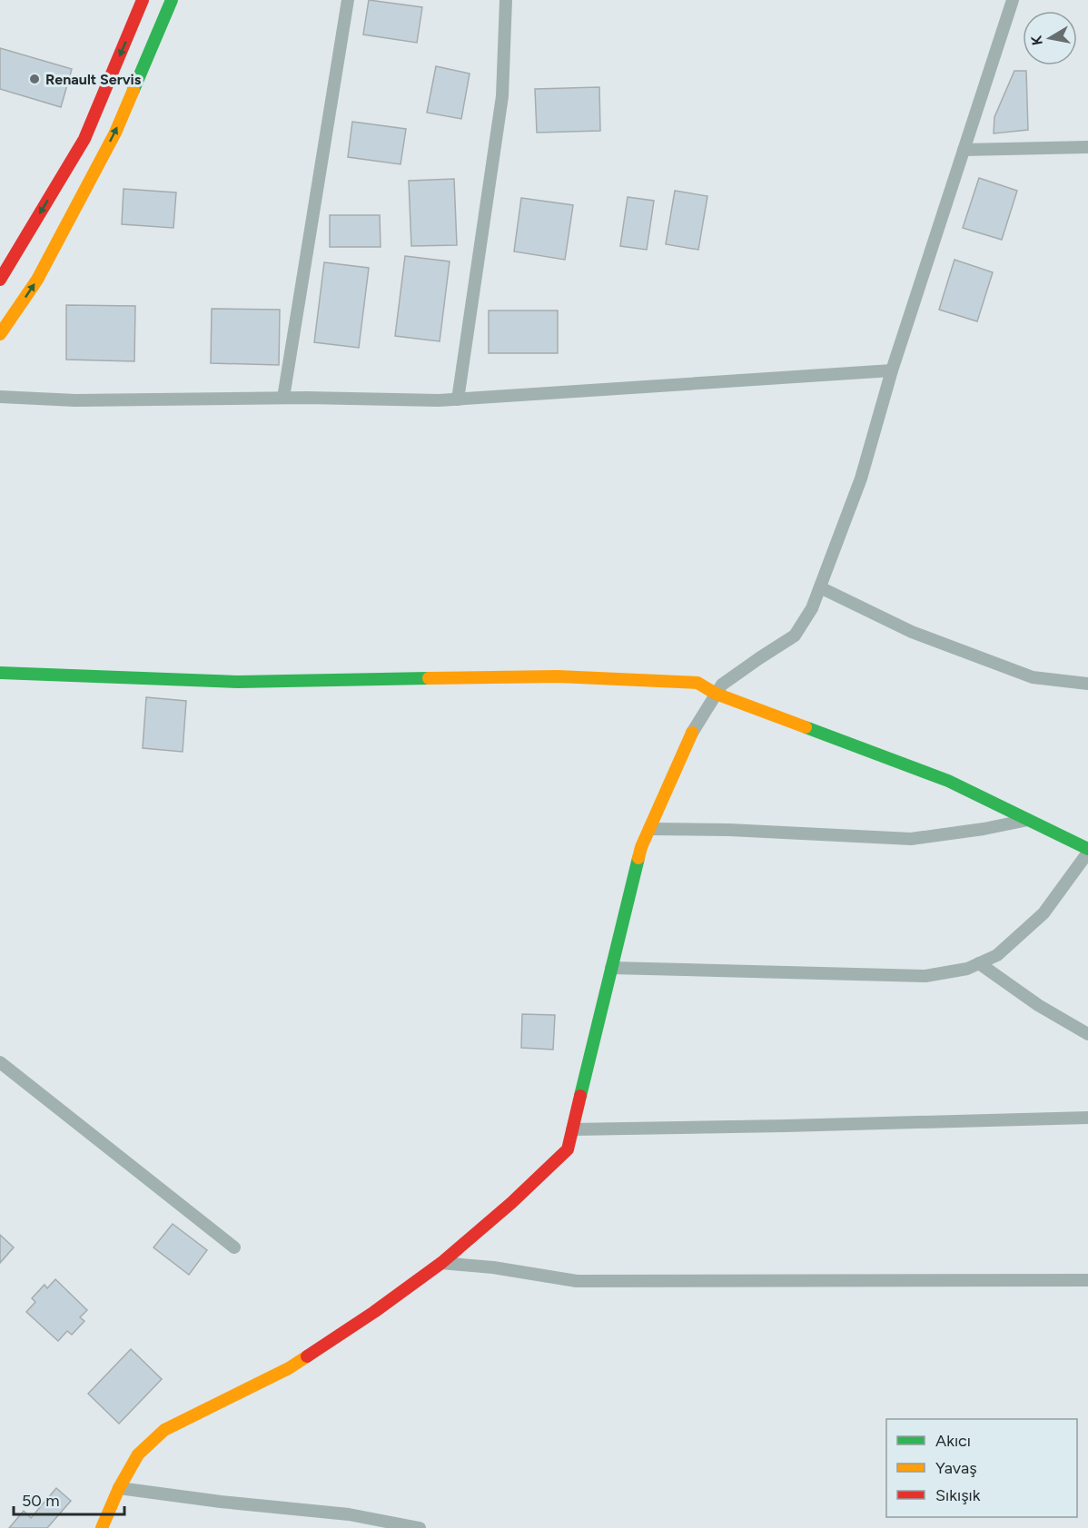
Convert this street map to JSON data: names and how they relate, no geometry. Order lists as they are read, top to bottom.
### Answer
{
  "places": ["Renault Servis"],
  "legend": ["Akıcı", "Yavaş", "Sıkışık"],
  "scale_bar": "50 m",
  "north": "left"
}
